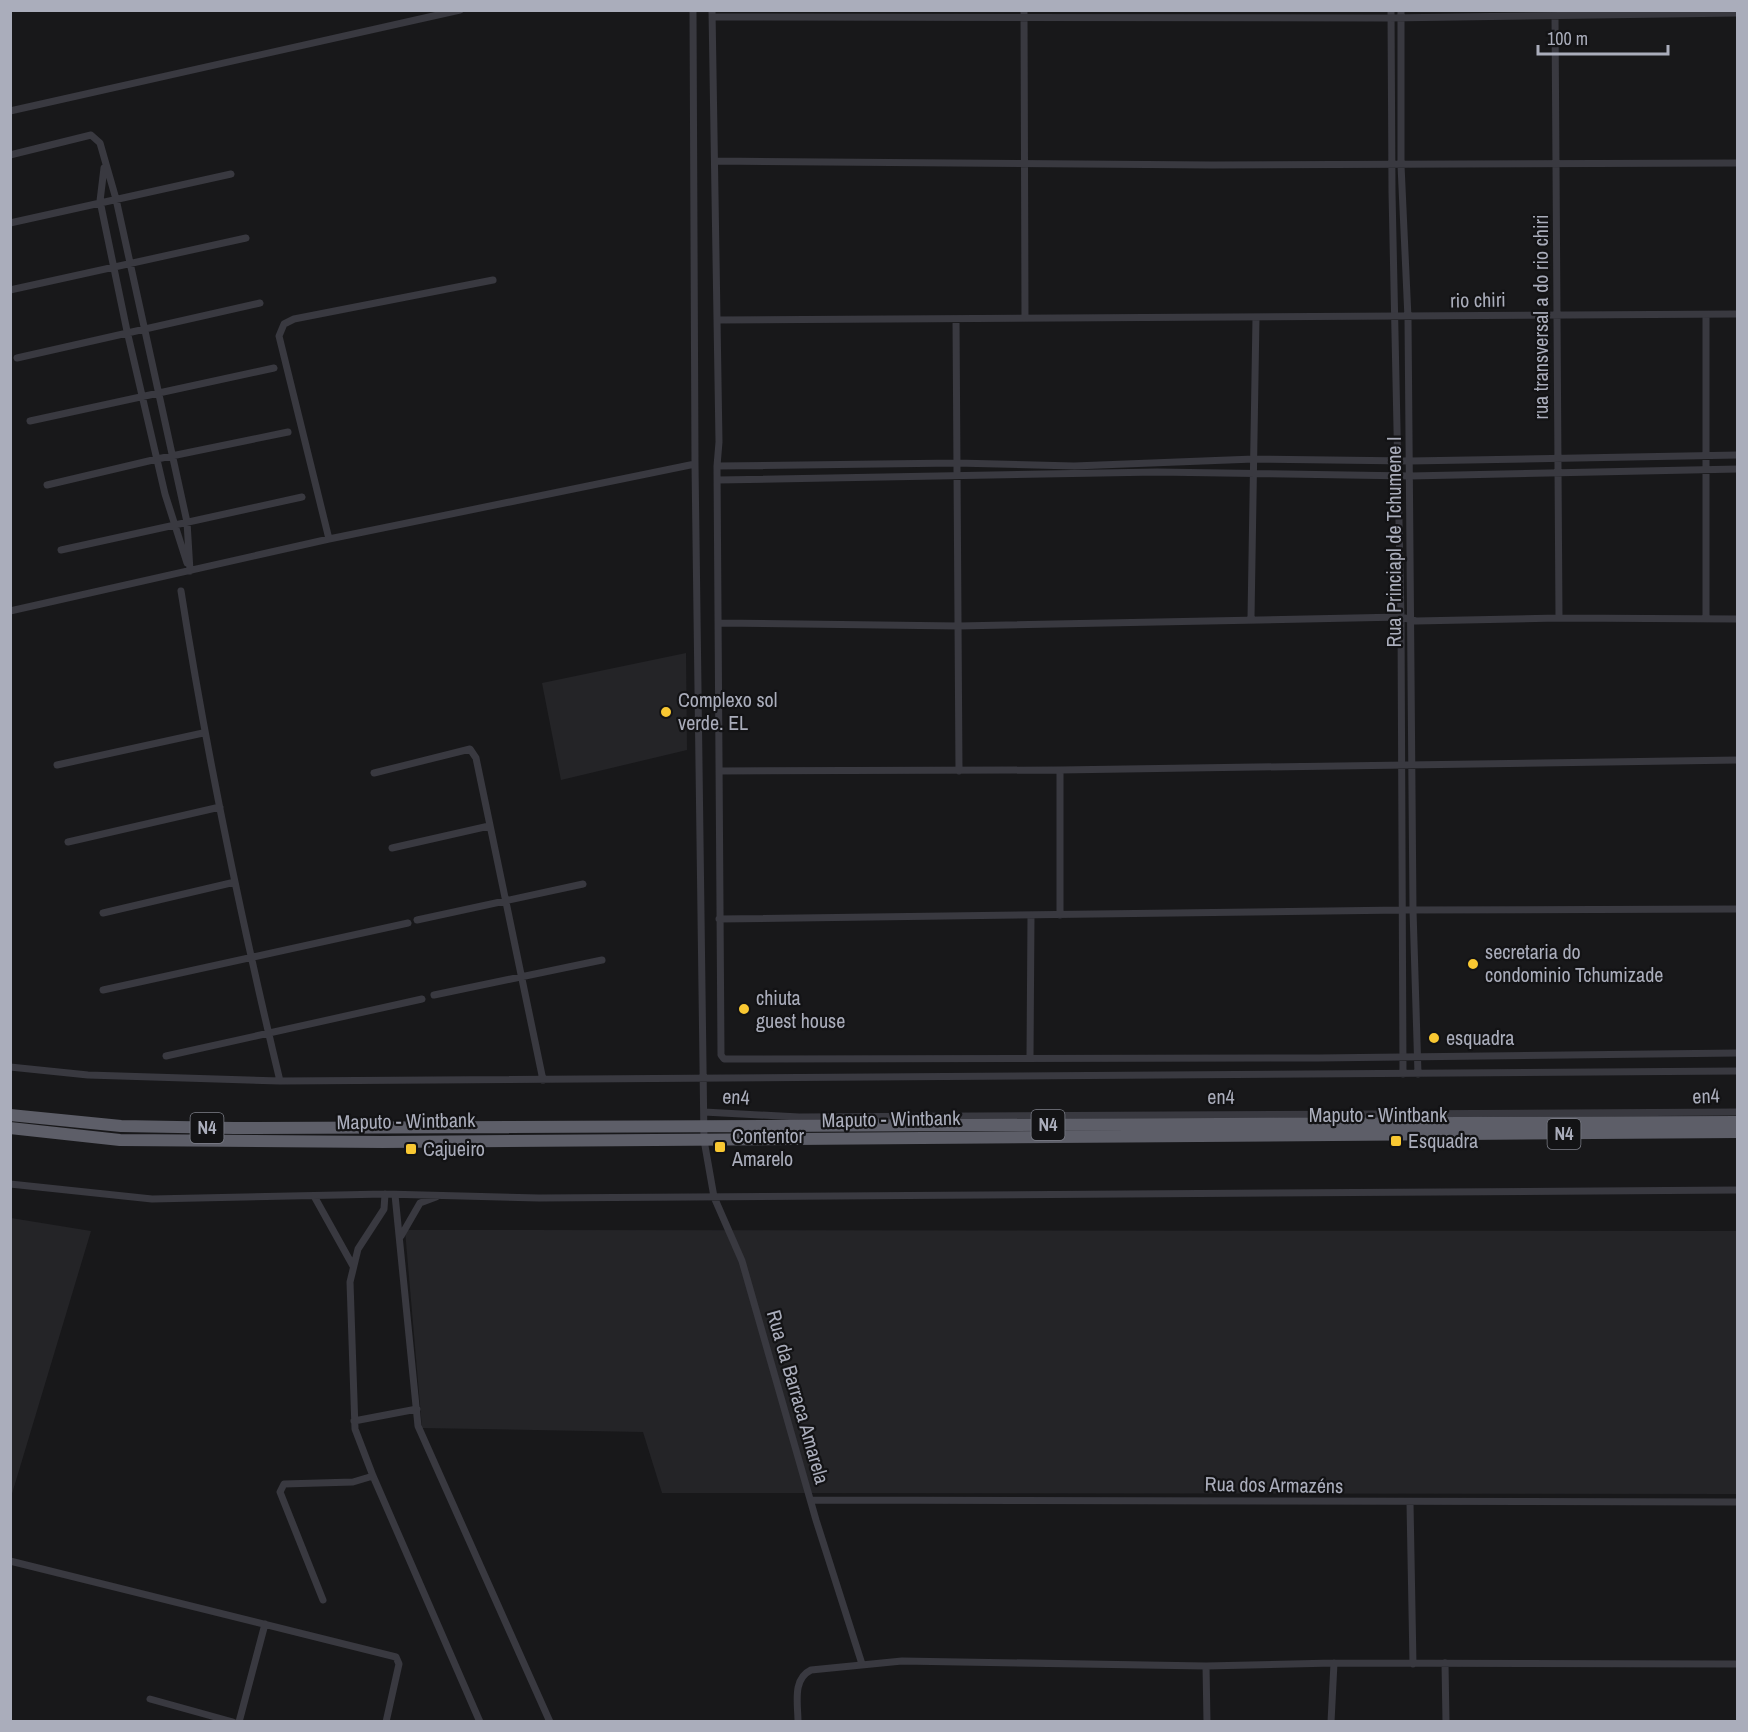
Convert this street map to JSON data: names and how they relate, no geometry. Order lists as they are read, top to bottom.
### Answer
{
  "streets": {
    "highway": ["Maputo - Wintbank", "N4"],
    "street": [
      "rio chiri",
      "rua transversal a do rio chiri",
      "Rua Princiapl de Tchumene I",
      "en4",
      "Rua da Barraca Amarela",
      "Rua dos Armazéns"
    ]
  },
  "crossings": [
    ["rio chiri", "rua transversal a do rio chiri"],
    ["rio chiri", "Rua Princiapl de Tchumene I"],
    ["en4", "Rua da Barraca Amarela"],
    ["Maputo - Wintbank", "Rua da Barraca Amarela"],
    ["Rua da Barraca Amarela", "Rua dos Armazéns"]
  ],
  "places": {
    "other": [
      "Complexo sol verde. EL",
      "secretaria do condominio Tchumizade",
      "chiuta guest house",
      "esquadra"
    ],
    "transit": ["Esquadra", "Contentor Amarelo", "Cajueiro"]
  },
  "scale_bar": "100 m"
}
